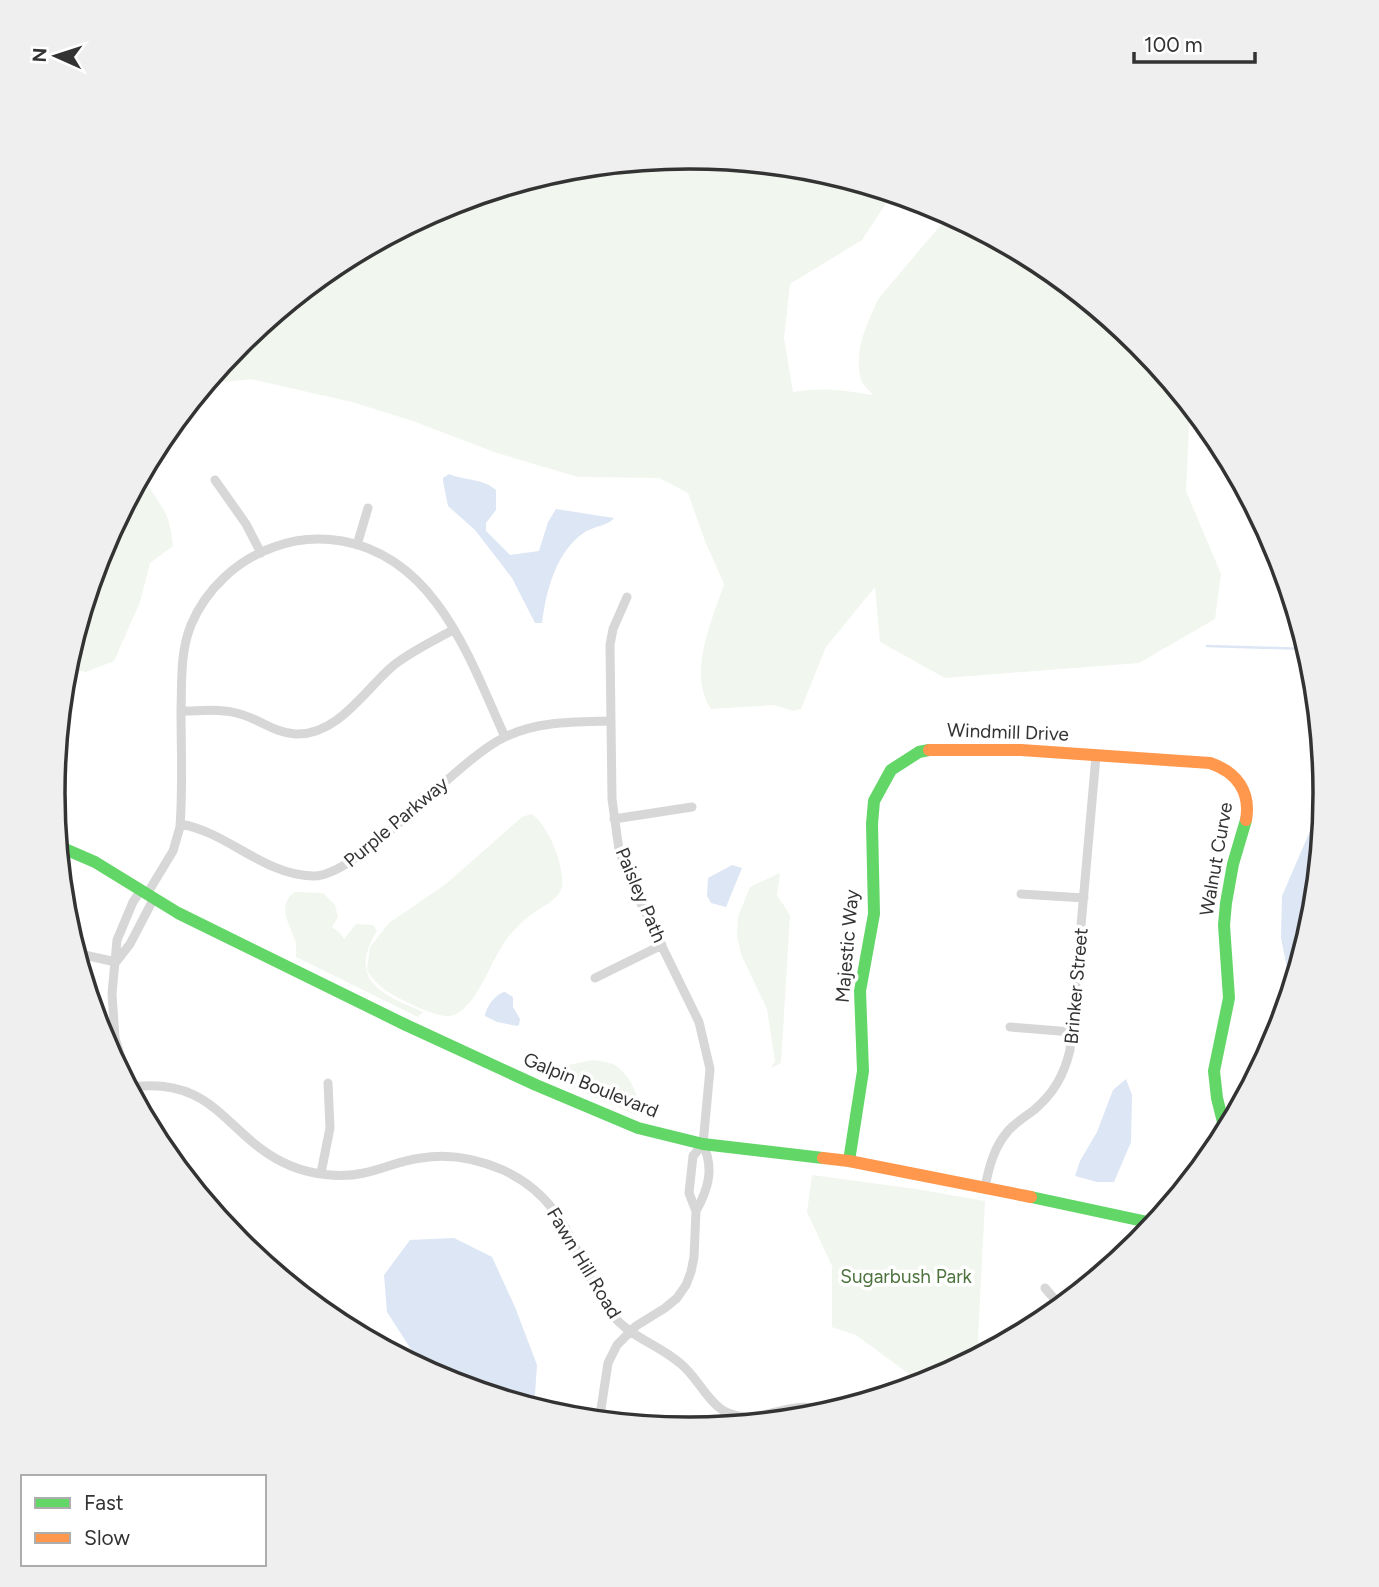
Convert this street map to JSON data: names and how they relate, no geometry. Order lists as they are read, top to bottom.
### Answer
{
  "streets": {
    "street": [
      "Windmill Drive",
      "Purple Parkway",
      "Walnut Curve",
      "Paisley Path",
      "Majestic Way",
      "Brinker Street",
      "Galpin Boulevard",
      "Fawn Hill Road"
    ]
  },
  "crossings": [
    ["Windmill Drive", "Walnut Curve"],
    ["Windmill Drive", "Majestic Way"],
    ["Windmill Drive", "Brinker Street"],
    ["Purple Parkway", "Paisley Path"],
    ["Walnut Curve", "Brinker Street"],
    ["Paisley Path", "Galpin Boulevard"],
    ["Majestic Way", "Galpin Boulevard"],
    ["Brinker Street", "Galpin Boulevard"]
  ],
  "parks": ["Sugarbush Park"],
  "legend": ["Fast", "Slow"],
  "scale_bar": "100 m",
  "north": "left"
}
